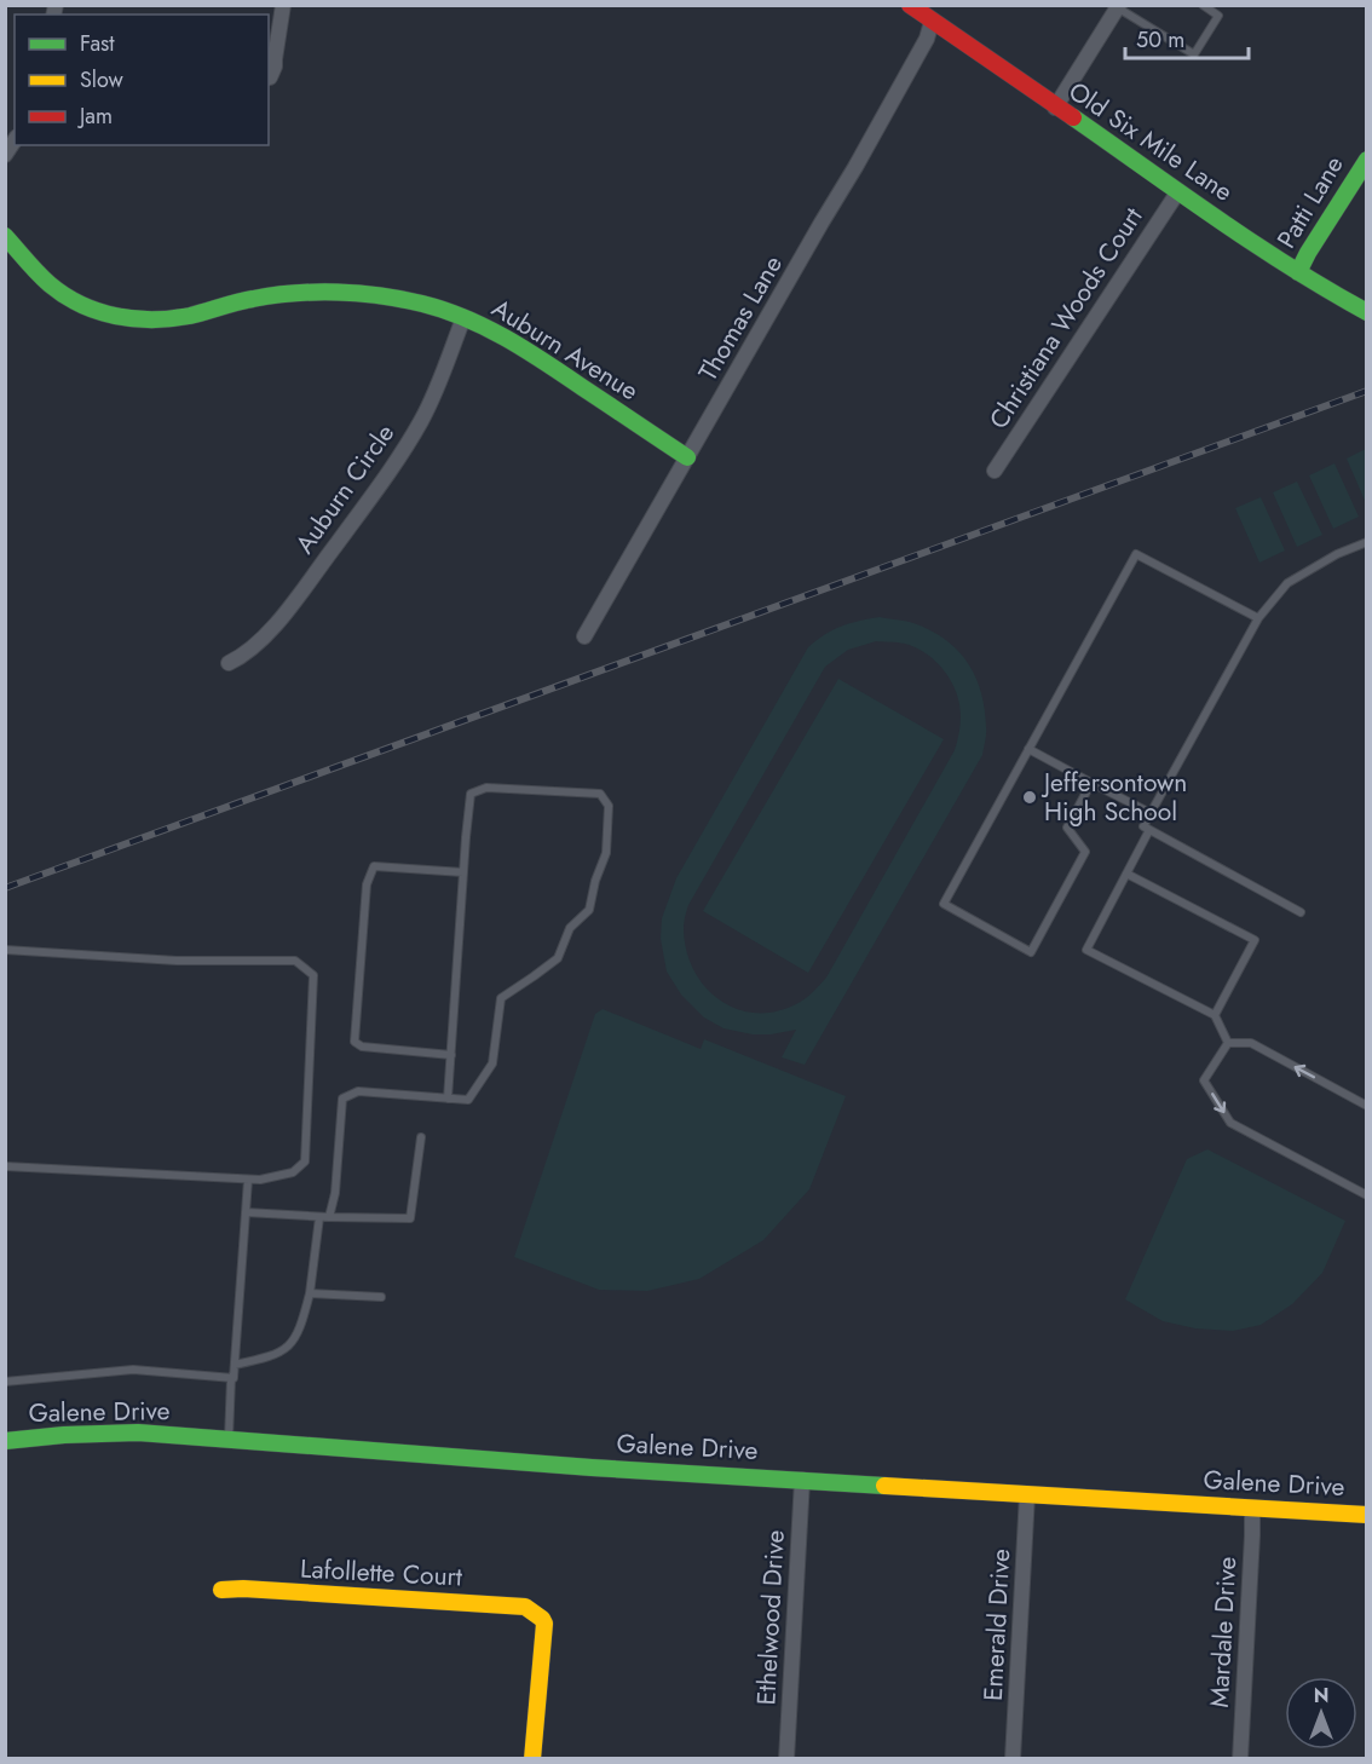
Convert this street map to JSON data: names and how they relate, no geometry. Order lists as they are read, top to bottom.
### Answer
{
  "streets": {
    "street": [
      "Old Six Mile Lane",
      "Patti Lane",
      "Thomas Lane",
      "Christiana Woods Court",
      "Auburn Avenue",
      "Auburn Circle",
      "Galene Drive",
      "Lafollette Court",
      "Ethelwood Drive",
      "Emerald Drive",
      "Mardale Drive"
    ]
  },
  "crossings": [
    ["Old Six Mile Lane", "Patti Lane"],
    ["Old Six Mile Lane", "Thomas Lane"],
    ["Old Six Mile Lane", "Christiana Woods Court"],
    ["Thomas Lane", "Auburn Avenue"],
    ["Auburn Avenue", "Auburn Circle"],
    ["Galene Drive", "Ethelwood Drive"],
    ["Galene Drive", "Emerald Drive"],
    ["Galene Drive", "Mardale Drive"]
  ],
  "places": ["Jeffersontown High School"],
  "legend": ["Fast", "Slow", "Jam"],
  "scale_bar": "50 m",
  "north": "top"
}
